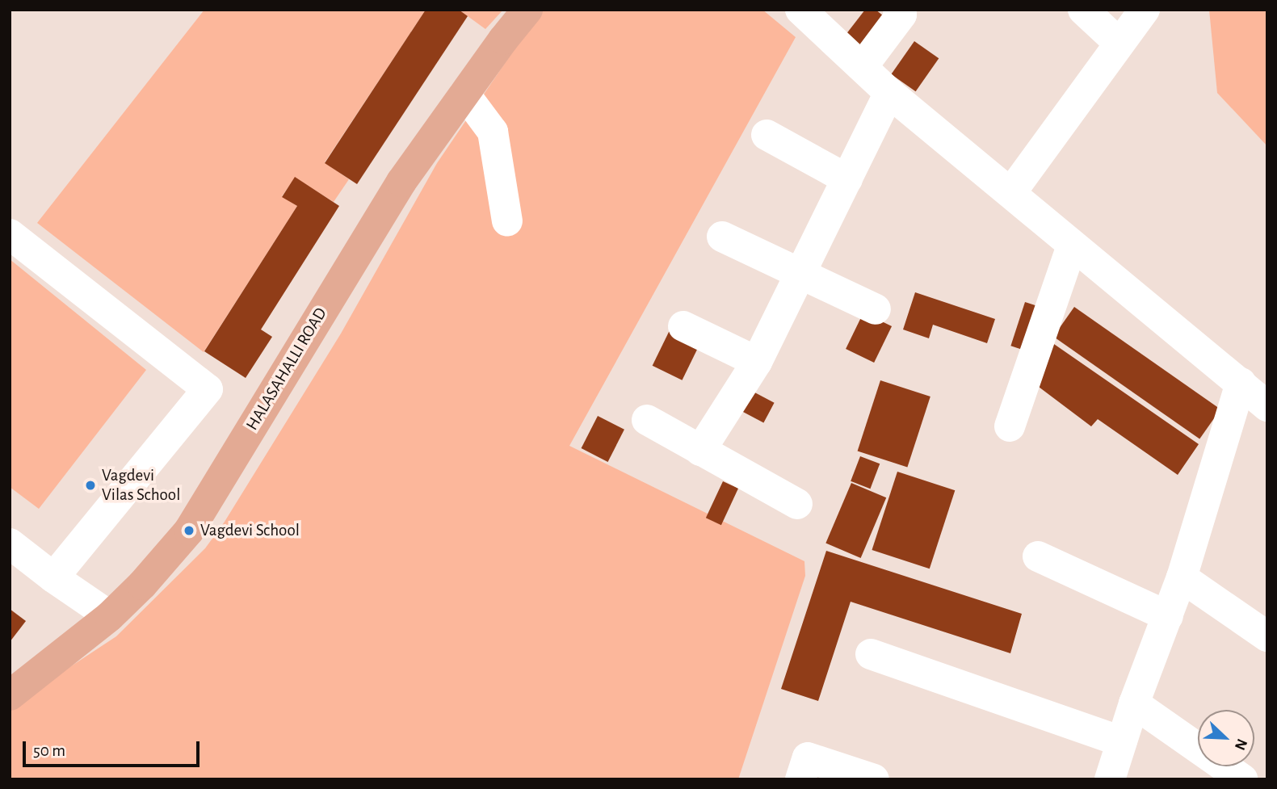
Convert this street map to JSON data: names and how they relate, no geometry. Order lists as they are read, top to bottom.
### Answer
{
  "streets": {
    "main road": ["HALASAHALLI ROAD"]
  },
  "places": ["Vagdevi Vilas School", "Vagdevi School"],
  "scale_bar": "50 m",
  "north": "bottom right"
}
